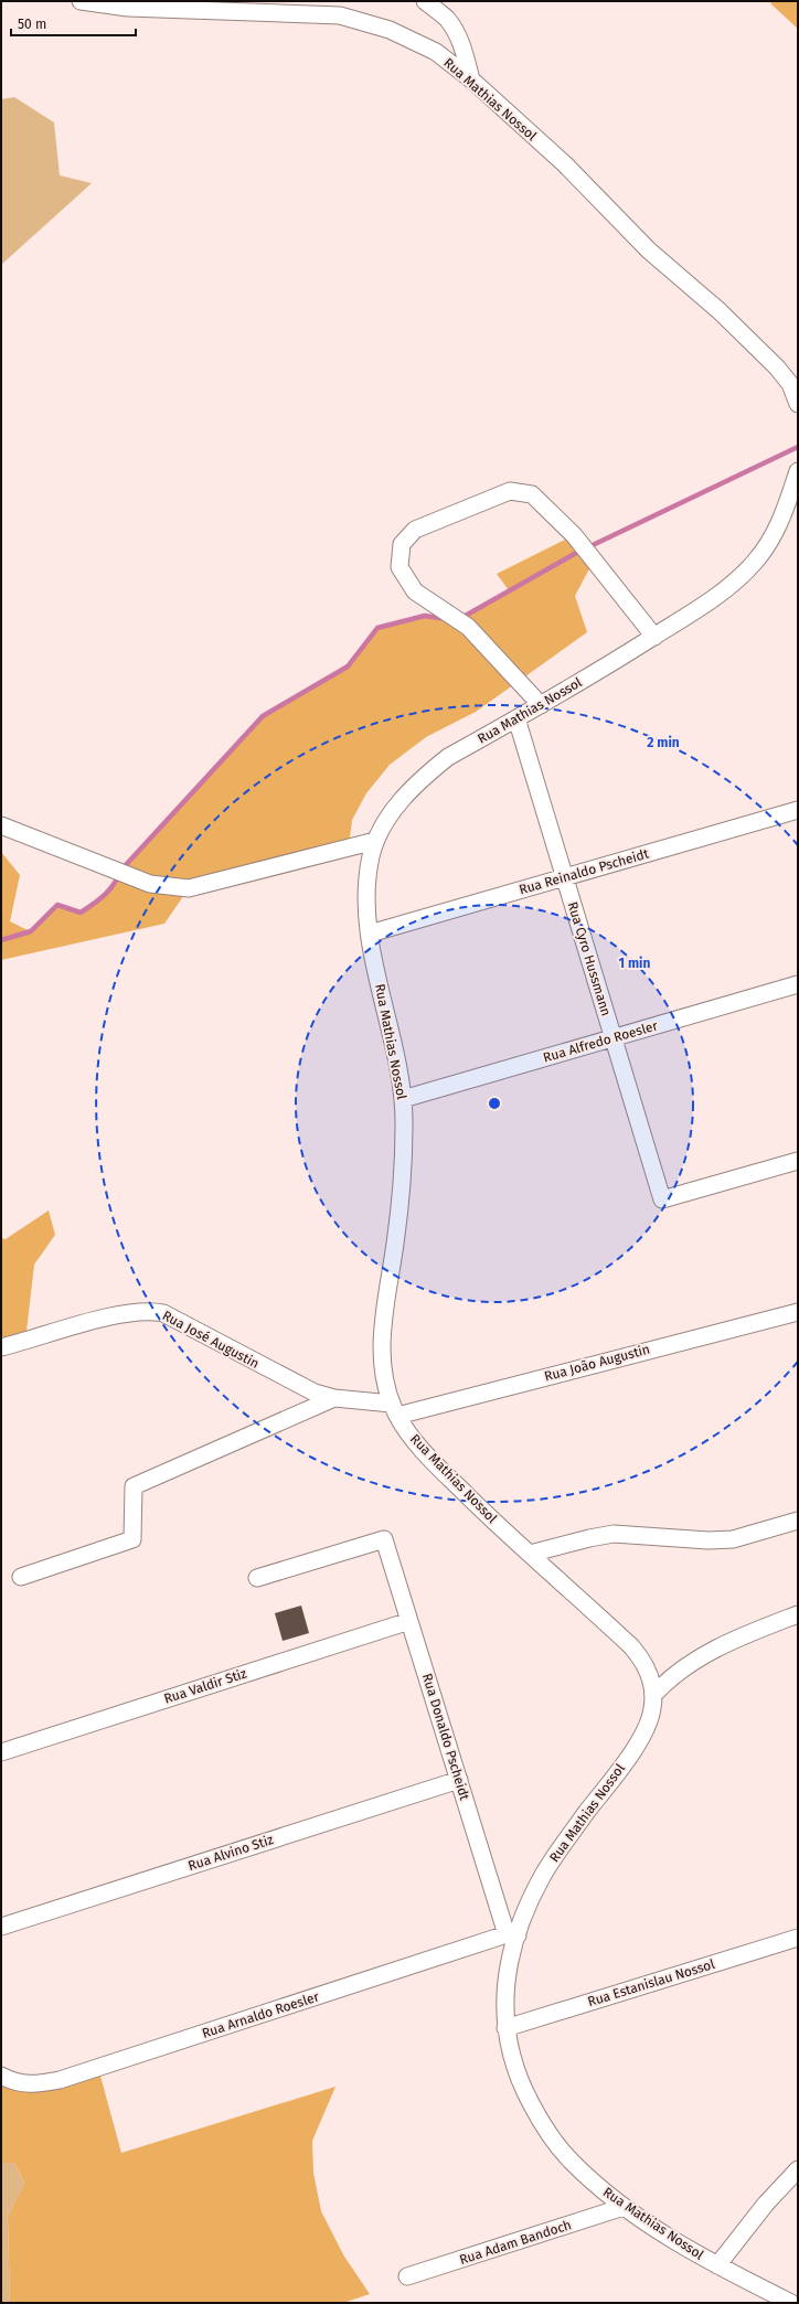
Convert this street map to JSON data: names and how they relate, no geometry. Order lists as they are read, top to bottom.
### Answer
{
  "streets": {
    "street": [
      "Rua Mathias Nossol",
      "Rua Reinaldo Pscheidt",
      "Rua Cyro Hussmann",
      "Rua Alfredo Roesler",
      "Rua José Augustin",
      "Rua João Augustin",
      "Rua Valdir Stiz",
      "Rua Donaldo Pscheidt",
      "Rua Alvino Stiz",
      "Rua Estanislau Nossol",
      "Rua Arnaldo Roesler",
      "Rua Adam Bandoch"
    ]
  },
  "crossings": [
    ["Rua Mathias Nossol", "Rua Reinaldo Pscheidt"],
    ["Rua Mathias Nossol", "Rua Cyro Hussmann"],
    ["Rua Mathias Nossol", "Rua Alfredo Roesler"],
    ["Rua Mathias Nossol", "Rua José Augustin"],
    ["Rua Mathias Nossol", "Rua João Augustin"],
    ["Rua Mathias Nossol", "Rua Donaldo Pscheidt"],
    ["Rua Mathias Nossol", "Rua Estanislau Nossol"],
    ["Rua Mathias Nossol", "Rua Arnaldo Roesler"],
    ["Rua Mathias Nossol", "Rua Adam Bandoch"],
    ["Rua Reinaldo Pscheidt", "Rua Cyro Hussmann"],
    ["Rua Cyro Hussmann", "Rua Alfredo Roesler"],
    ["Rua José Augustin", "Rua João Augustin"],
    ["Rua Valdir Stiz", "Rua Donaldo Pscheidt"],
    ["Rua Donaldo Pscheidt", "Rua Alvino Stiz"],
    ["Rua Donaldo Pscheidt", "Rua Arnaldo Roesler"]
  ],
  "scale_bar": "50 m",
  "rings": ["2 min", "1 min"]
}
